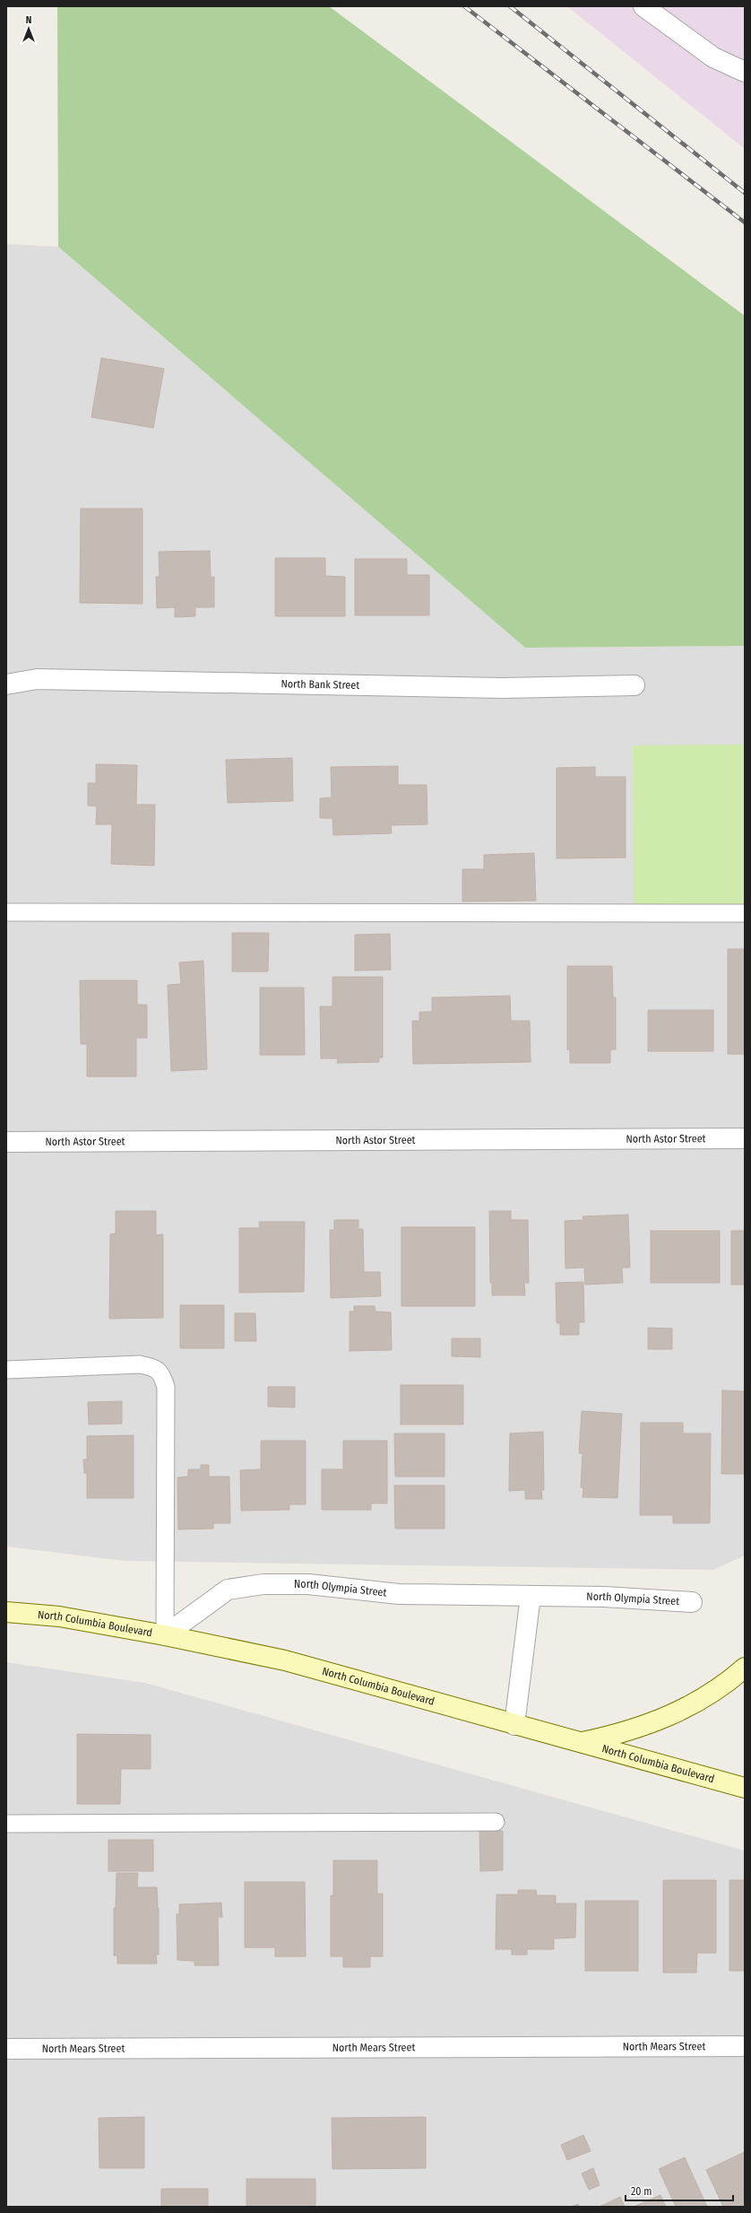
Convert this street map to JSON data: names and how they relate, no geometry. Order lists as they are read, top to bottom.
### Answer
{
  "streets": {
    "main road": ["North Columbia Boulevard"],
    "street": [
      "North Bank Street",
      "North Astor Street",
      "North Olympia Street",
      "North Mears Street"
    ]
  },
  "crossings": [
    ["North Olympia Street", "North Columbia Boulevard"]
  ],
  "scale_bar": "20 m",
  "north": "top"
}
